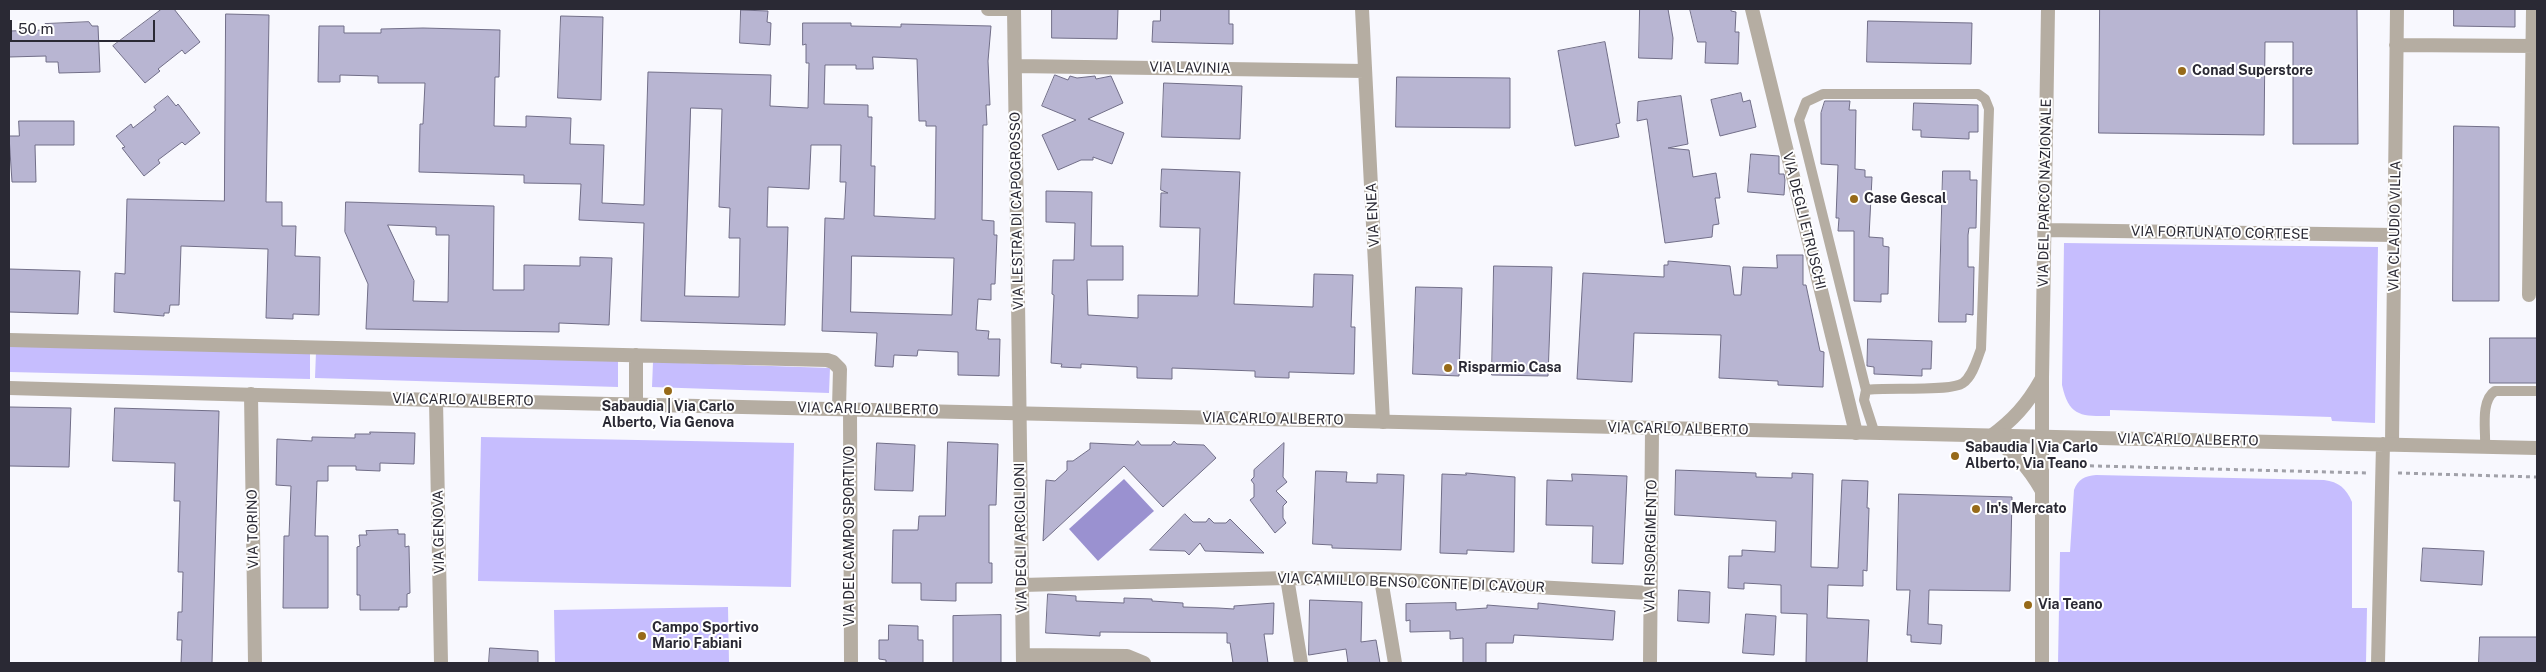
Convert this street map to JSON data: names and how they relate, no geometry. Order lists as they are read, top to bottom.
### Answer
{
  "streets": {
    "street": [
      "VIA LAVINIA",
      "VIA DEL PARCO NAZIONALE",
      "VIA LESTRA DI CAPOGROSSO",
      "VIA ENEA",
      "VIA DEGLI ETRUSCHI",
      "VIA CLAUDIO VILLA",
      "VIA FORTUNATO CORTESE",
      "VIA CARLO ALBERTO",
      "VIA TORINO",
      "VIA GENOVA",
      "VIA DEL CAMPO SPORTIVO",
      "VIA DEGLI ARCIGLIONI",
      "VIA RISORGIMENTO",
      "VIA CAMILLO BENSO CONTE DI CAVOUR"
    ]
  },
  "crossings": [
    ["VIA LAVINIA", "VIA LESTRA DI CAPOGROSSO"],
    ["VIA LAVINIA", "VIA ENEA"],
    ["VIA DEL PARCO NAZIONALE", "VIA FORTUNATO CORTESE"],
    ["VIA DEL PARCO NAZIONALE", "VIA CARLO ALBERTO"],
    ["VIA LESTRA DI CAPOGROSSO", "VIA CARLO ALBERTO"],
    ["VIA LESTRA DI CAPOGROSSO", "VIA DEGLI ARCIGLIONI"],
    ["VIA ENEA", "VIA CARLO ALBERTO"],
    ["VIA DEGLI ETRUSCHI", "VIA CARLO ALBERTO"],
    ["VIA CLAUDIO VILLA", "VIA FORTUNATO CORTESE"],
    ["VIA CLAUDIO VILLA", "VIA CARLO ALBERTO"],
    ["VIA CARLO ALBERTO", "VIA TORINO"],
    ["VIA CARLO ALBERTO", "VIA GENOVA"],
    ["VIA CARLO ALBERTO", "VIA DEL CAMPO SPORTIVO"],
    ["VIA CARLO ALBERTO", "VIA DEGLI ARCIGLIONI"],
    ["VIA CARLO ALBERTO", "VIA RISORGIMENTO"],
    ["VIA DEGLI ARCIGLIONI", "VIA CAMILLO BENSO CONTE DI CAVOUR"],
    ["VIA RISORGIMENTO", "VIA CAMILLO BENSO CONTE DI CAVOUR"]
  ],
  "places": [
    "Conad Superstore",
    "Case Gescal",
    "Risparmio Casa",
    "Sabaudia | Via Carlo Alberto, Via Genova",
    "Sabaudia | Via Carlo Alberto, Via Teano",
    "In's Mercato",
    "Via Teano",
    "Campo Sportivo Mario Fabiani"
  ],
  "scale_bar": "50 m"
}
